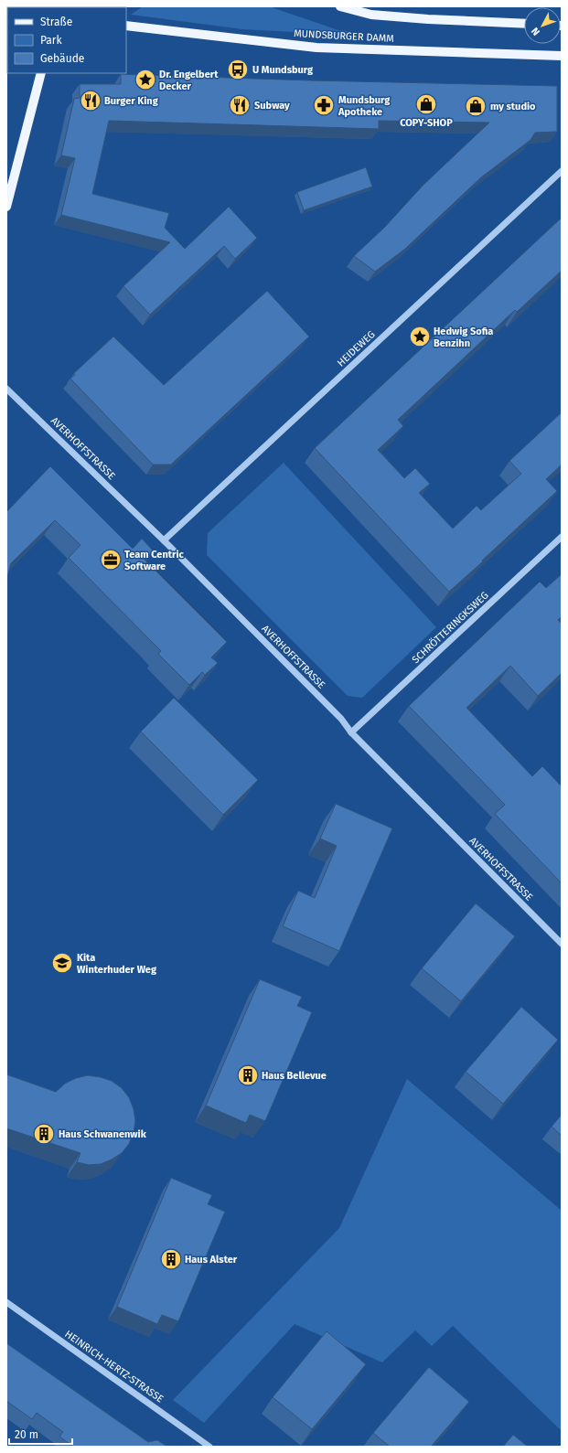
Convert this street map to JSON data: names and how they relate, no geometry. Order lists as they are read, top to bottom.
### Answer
{
  "streets": {
    "main road": ["MUNDSBURGER DAMM"],
    "street": [
      "HEIDEWEG",
      "AVERHOFFSTRASSE",
      "SCHRÖTTERINGKSWEG",
      "HEINRICH-HERTZ-STRASSE"
    ]
  },
  "crossings": [
    ["HEIDEWEG", "AVERHOFFSTRASSE"],
    ["AVERHOFFSTRASSE", "SCHRÖTTERINGKSWEG"]
  ],
  "places": {
    "bus stop": ["U Mundsburg"],
    "place": ["Dr. Engelbert Decker", "Hedwig Sofia Benzihn"],
    "restaurant": ["Burger King", "Subway"],
    "shop": ["COPY-SHOP", "my studio"],
    "pharmacy": ["Mundsburg Apotheke"],
    "office": ["Team Centric Software"],
    "school or university": ["Kita Winterhuder Weg"],
    "building": ["Haus Bellevue", "Haus Schwanenwik", "Haus Alster"]
  },
  "legend": ["Straße", "Park", "Gebäude"],
  "scale_bar": "20 m",
  "north": "bottom left"
}
